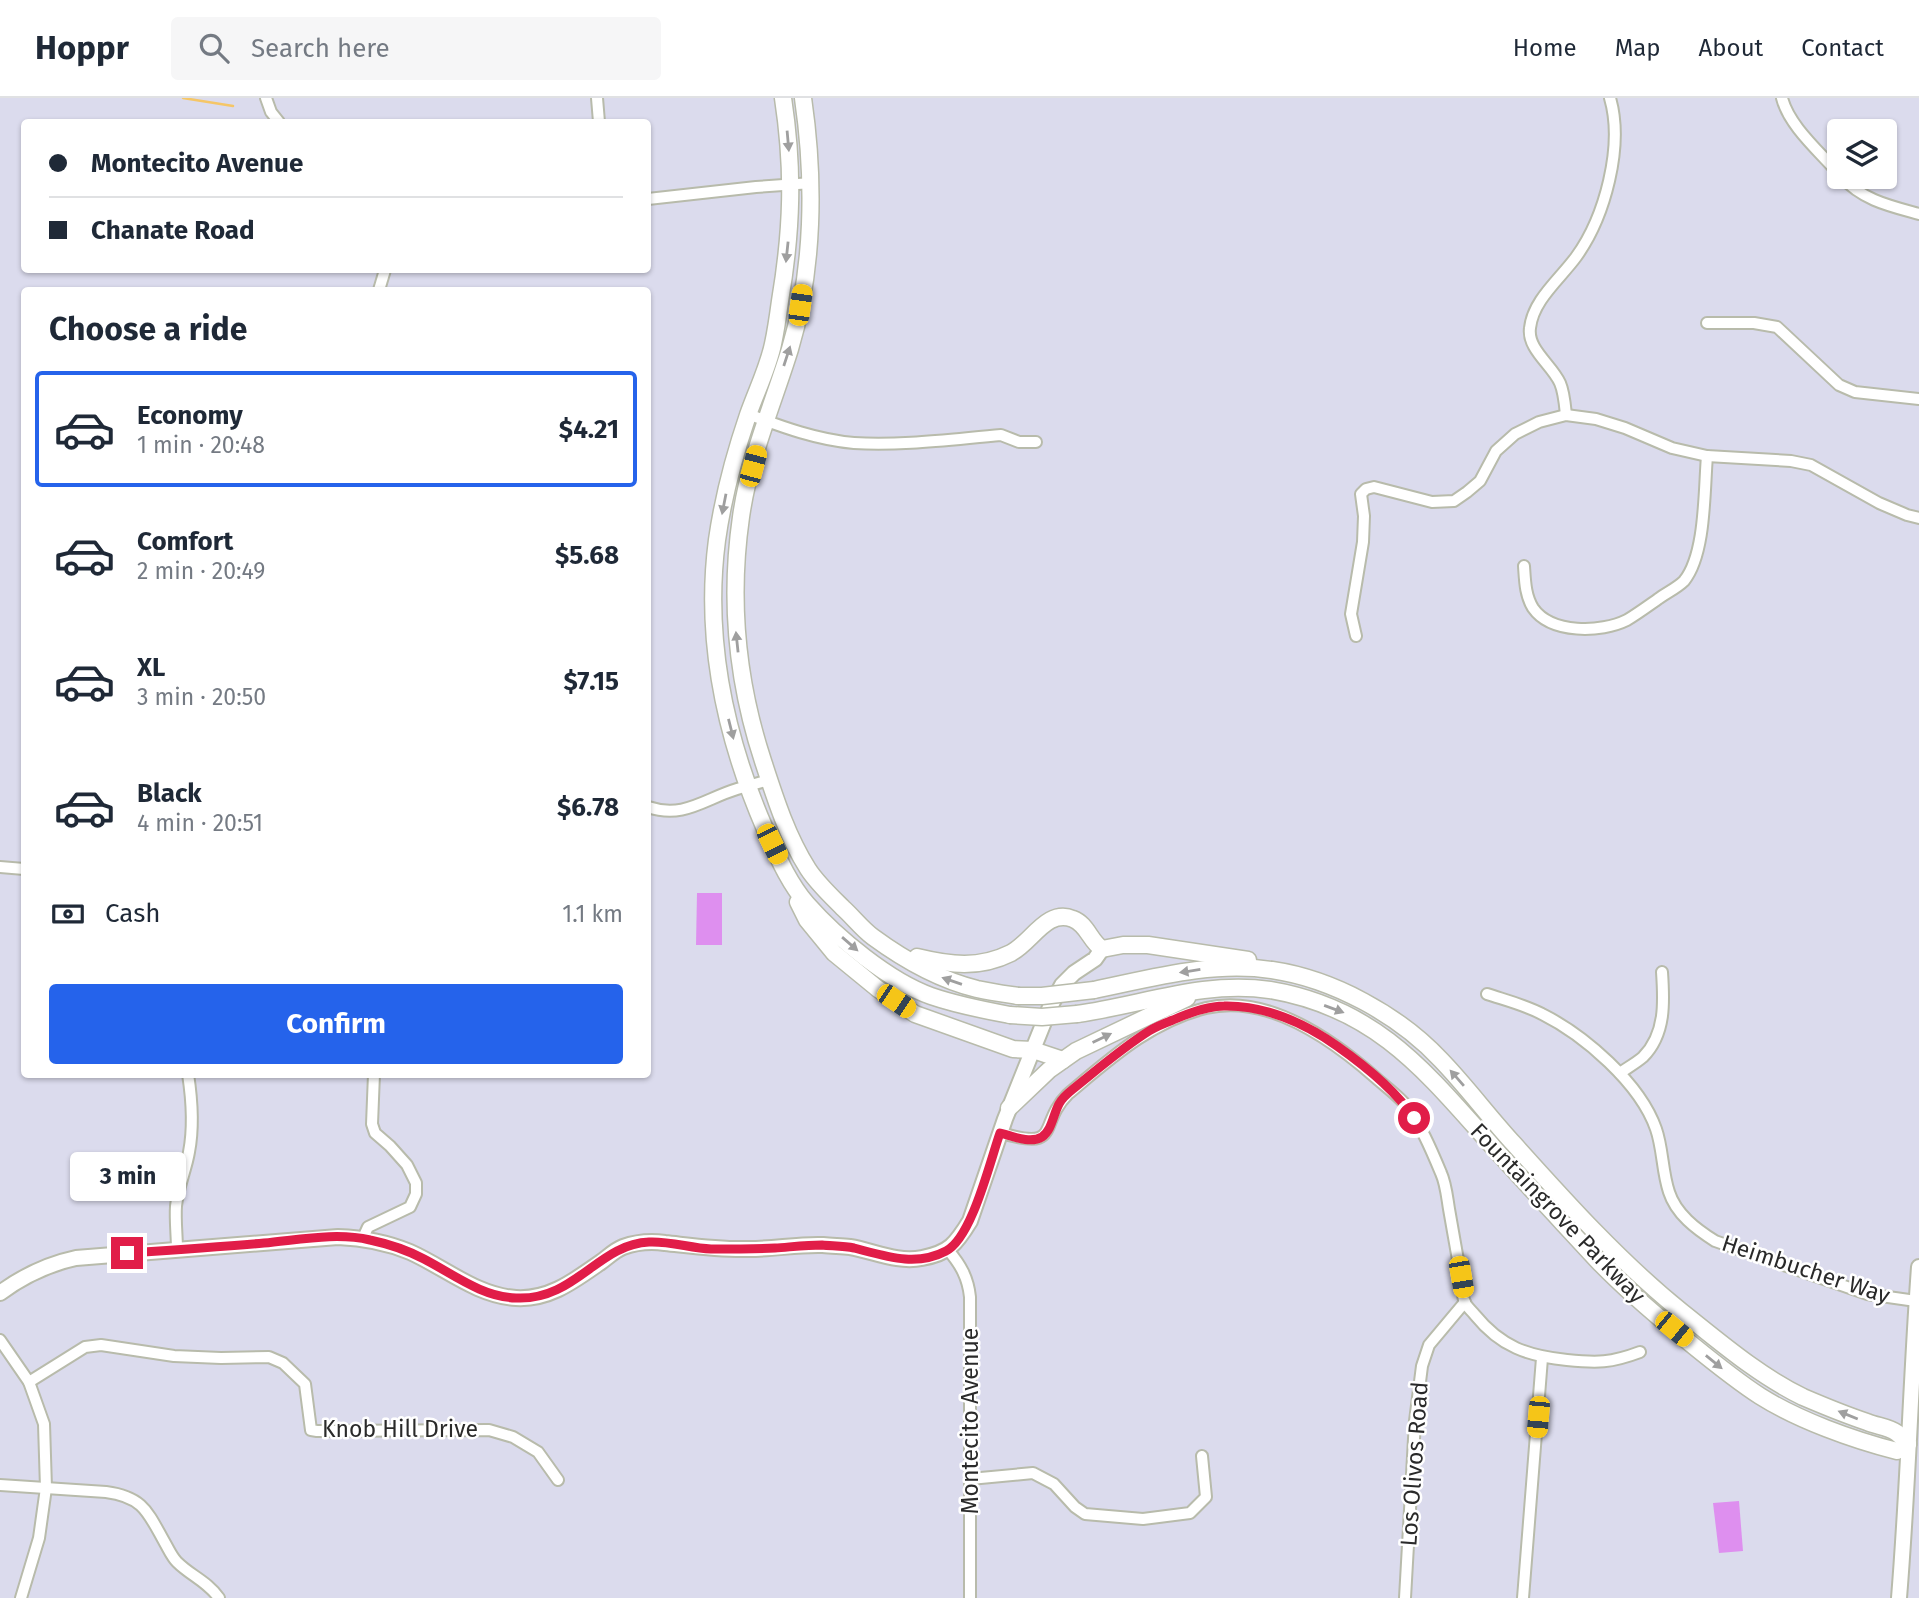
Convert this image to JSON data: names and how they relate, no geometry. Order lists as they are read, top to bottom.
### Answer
{
  "streets": {
    "main road": ["Fountaingrove Parkway"],
    "street": [
      "Heimbucher Way",
      "Montecito Avenue",
      "Knob Hill Drive",
      "Los Olivos Road"
    ]
  },
  "page": {
    "header": "Hoppr",
    "search": "Search here",
    "nav": [
      "Home",
      "Map",
      "About",
      "Contact"
    ],
    "banner": ["Montecito Avenue", "Chanate Road"],
    "heading": "Choose a ride",
    "list": [
      {
        "name": "Economy",
        "note": "1 min · 20:48",
        "value": "$4.21"
      },
      {
        "name": "Comfort",
        "note": "2 min · 20:49",
        "value": "$5.68"
      },
      {
        "name": "XL",
        "note": "3 min · 20:50",
        "value": "$7.15"
      },
      {
        "name": "Black",
        "note": "4 min · 20:51",
        "value": "$6.78"
      }
    ],
    "pay": ["Cash", "1.1 km"],
    "buttons": "Confirm",
    "bubble": "3 min"
  }
}
